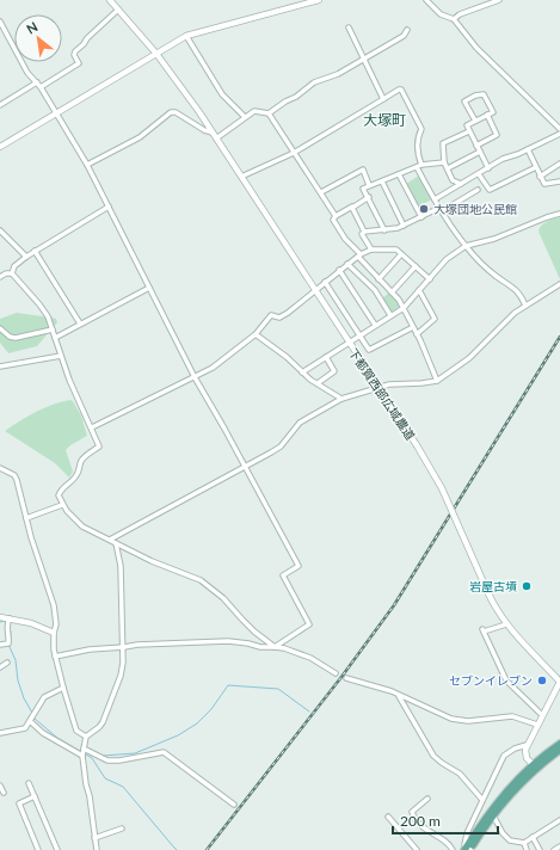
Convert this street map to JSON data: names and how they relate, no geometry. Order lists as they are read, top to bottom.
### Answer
{
  "streets": {
    "street": ["下都賀西部広域農道"]
  },
  "districts": ["大塚町"],
  "places": ["大塚団地公民館", "岩屋古墳", "セブンイレブン"],
  "scale_bar": "200 m",
  "north": "top left"
}
